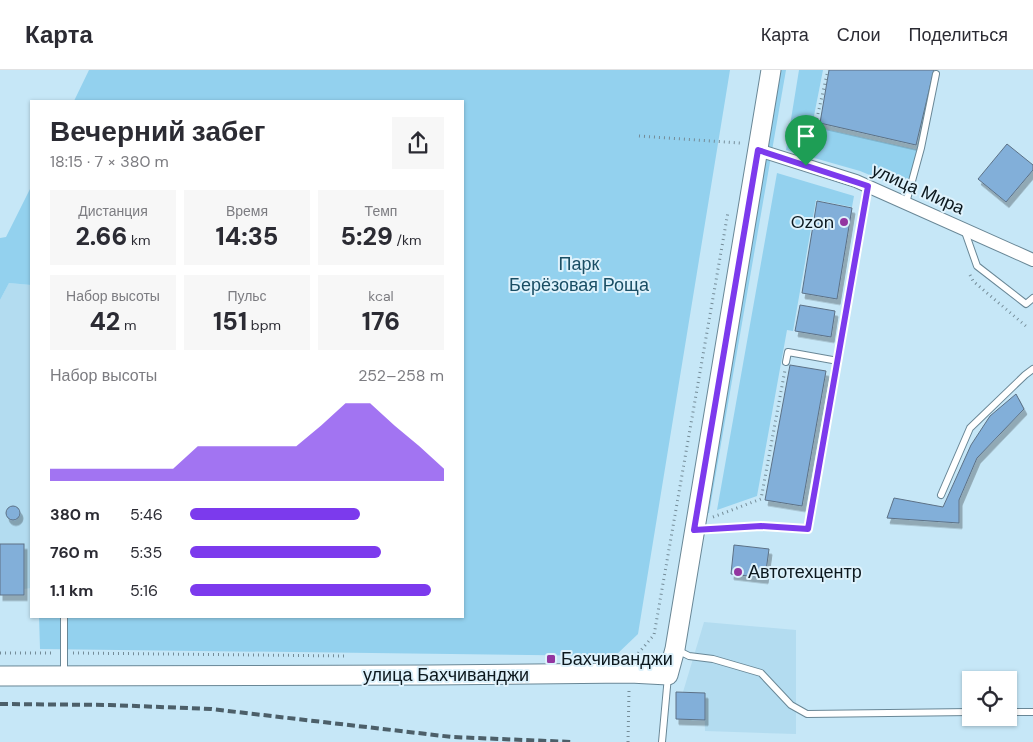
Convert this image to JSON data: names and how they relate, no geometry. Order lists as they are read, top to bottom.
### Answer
{
  "streets": {
    "main road": ["улица Бахчиванджи"],
    "street": ["улица Мира"]
  },
  "parks": ["Парк Берёзовая Роща"],
  "places": {
    "other": ["Ozon", "Автотехцентр"],
    "transit": ["Бахчиванджи"]
  },
  "page": {
    "header": "Карта",
    "nav": ["Карта", "Слои", "Поделиться"],
    "heading": ["Вечерний забег", "18:15 · 7 × 380 m"],
    "stats": [
      ["Дистанция", "2.66 km"],
      ["Время", "14:35"],
      ["Темп", "5:29 /km"],
      ["Набор высоты", "42 m"],
      ["Пульс", "151 bpm"],
      ["kcal", "176"]
    ],
    "chart": ["Набор высоты", "252–258 m"],
    "list": [
      {
        "name": "380 m",
        "note": "5:46"
      },
      {
        "name": "760 m",
        "note": "5:35"
      },
      {
        "name": "1.1 km",
        "note": "5:16"
      }
    ]
  }
}
